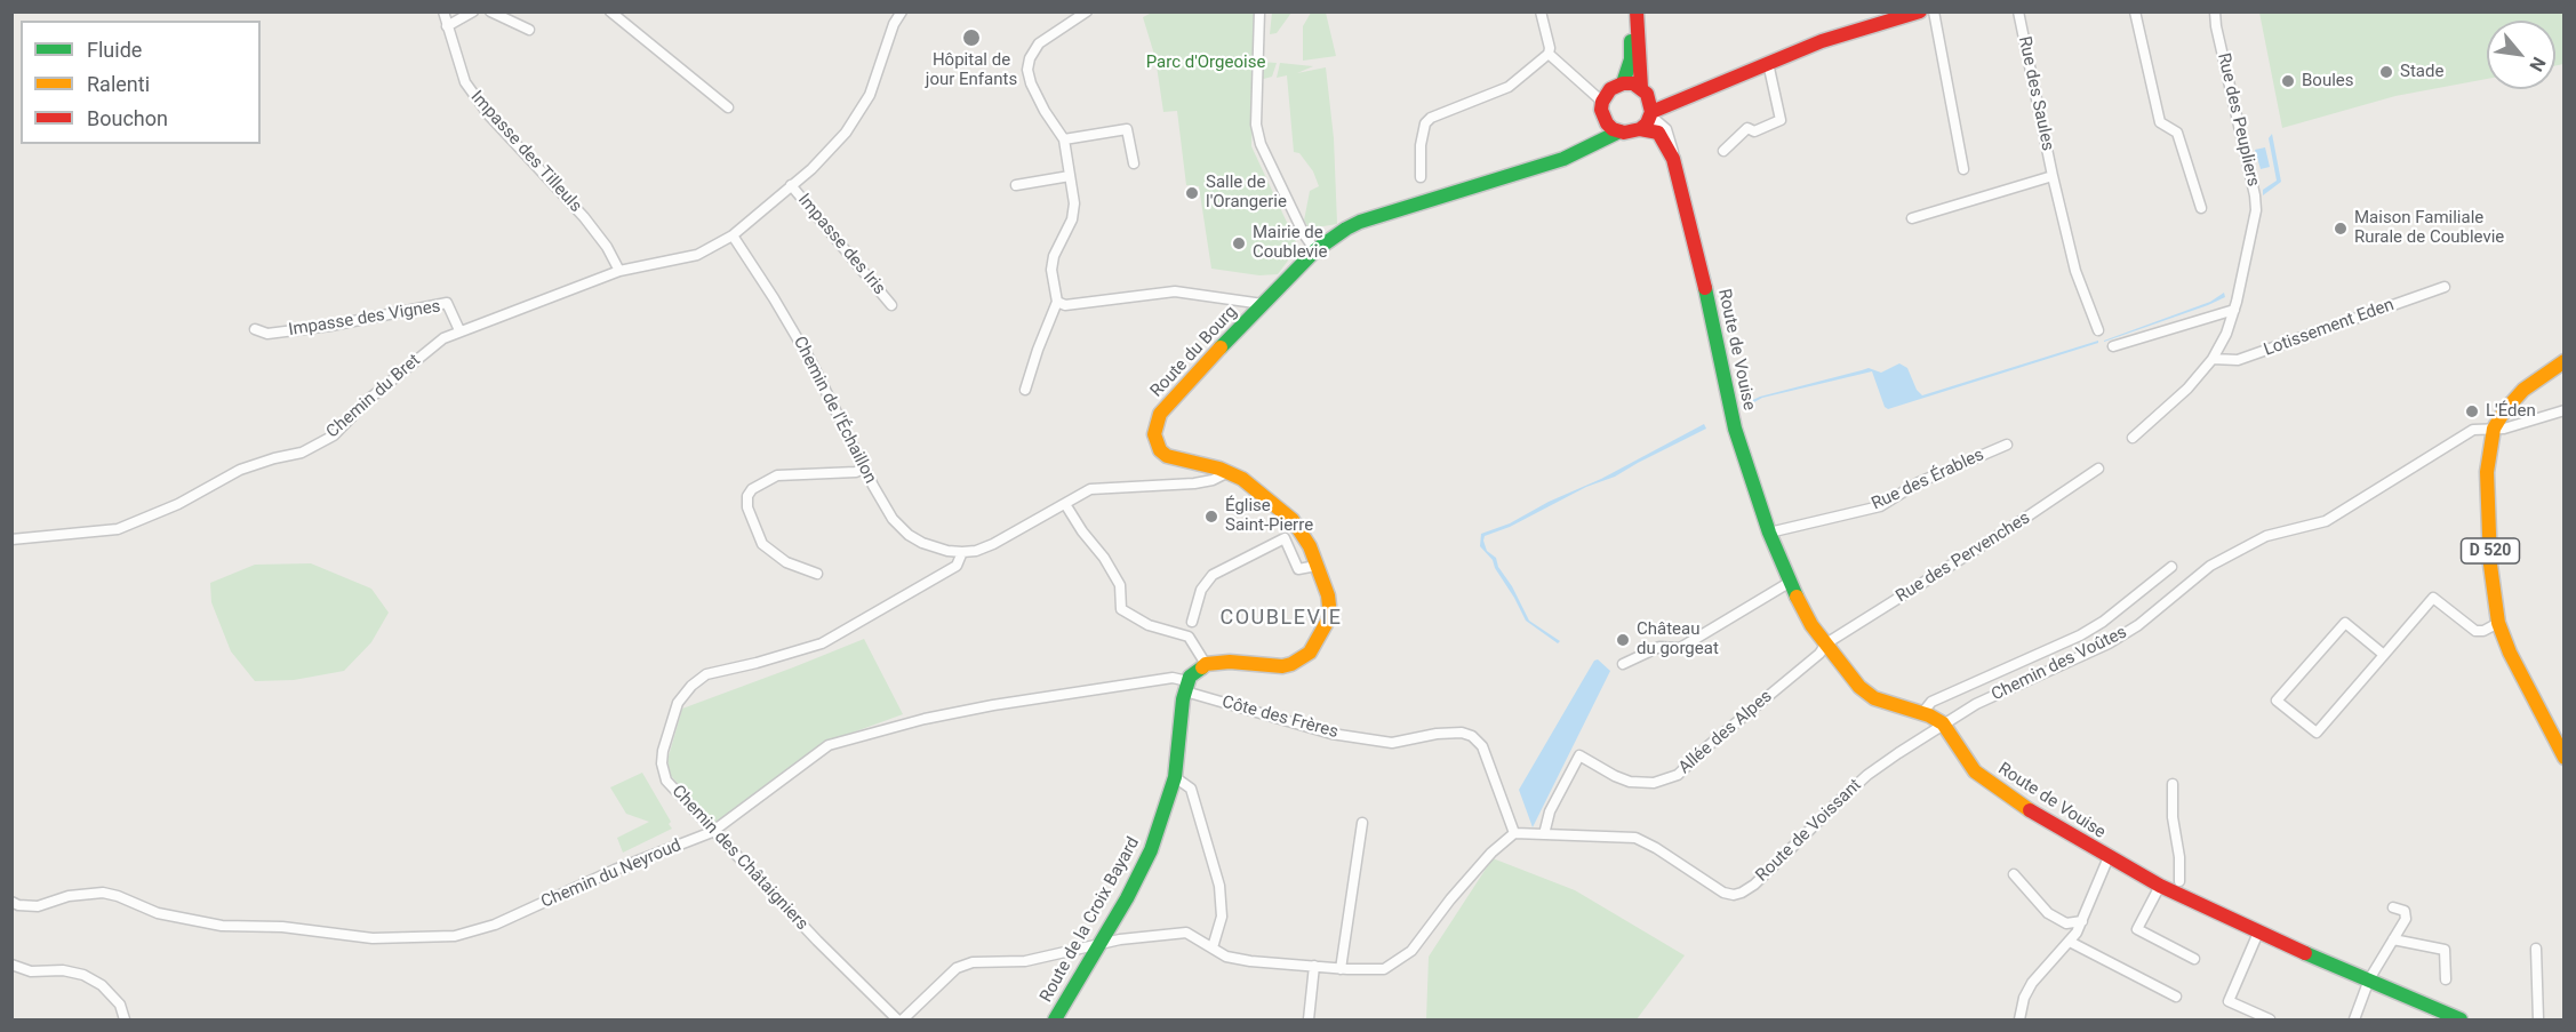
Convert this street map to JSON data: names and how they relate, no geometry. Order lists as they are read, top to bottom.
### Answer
{
  "streets": {
    "main road": [
      "Route de Vouise",
      "Route du Bourg",
      "D 520",
      "Route de la Croix Bayard"
    ],
    "street": [
      "Rue des Saules",
      "Rue des Peupliers",
      "Impasse des Tilleuls",
      "Impasse des Iris",
      "Impasse des Vignes",
      "Lotissement Eden",
      "Chemin du Bret",
      "Chemin de l'Échaillon",
      "Rue des Érables",
      "Rue des Pervenches",
      "Chemin des Voûtes",
      "Côte des Frères",
      "Allée des Alpes",
      "Route de Voissant",
      "Chemin des Châtaigniers",
      "Chemin du Neyroud"
    ]
  },
  "crossings": [
    ["Rue des Peupliers", "Lotissement Eden"],
    ["Impasse des Tilleuls", "Chemin du Bret"],
    ["Impasse des Iris", "Chemin du Bret"],
    ["Impasse des Vignes", "Chemin du Bret"],
    ["Route de Vouise", "Route du Bourg"],
    ["Route de Vouise", "Rue des Érables"],
    ["Route de Vouise", "Rue des Pervenches"],
    ["Route de Vouise", "Chemin des Voûtes"],
    ["Route de Vouise", "Allée des Alpes"],
    ["Route de Vouise", "Route de Voissant"],
    ["Chemin du Bret", "Chemin de l'Échaillon"],
    ["Chemin de l'Échaillon", "Chemin des Châtaigniers"],
    ["D 520", "Chemin des Voûtes"],
    ["Rue des Pervenches", "Allée des Alpes"],
    ["Chemin des Voûtes", "Route de Voissant"],
    ["Côte des Frères", "Route de Voissant"],
    ["Côte des Frères", "Chemin du Neyroud"],
    ["Côte des Frères", "Route de la Croix Bayard"],
    ["Allée des Alpes", "Route de Voissant"],
    ["Chemin des Châtaigniers", "Chemin du Neyroud"],
    ["Chemin du Neyroud", "Route de la Croix Bayard"]
  ],
  "districts": ["COUBLEVIE"],
  "parks": ["Parc d'Orgeoise"],
  "places": [
    "Hôpital de jour Enfants",
    "Stade",
    "Boules",
    "Salle de l'Orangerie",
    "Maison Familiale Rurale de Coublevie",
    "Mairie de Coublevie",
    "L'Éden",
    "Église Saint-Pierre",
    "Château du gorgeat"
  ],
  "legend": ["Fluide", "Ralenti", "Bouchon"],
  "north": "bottom right"
}
